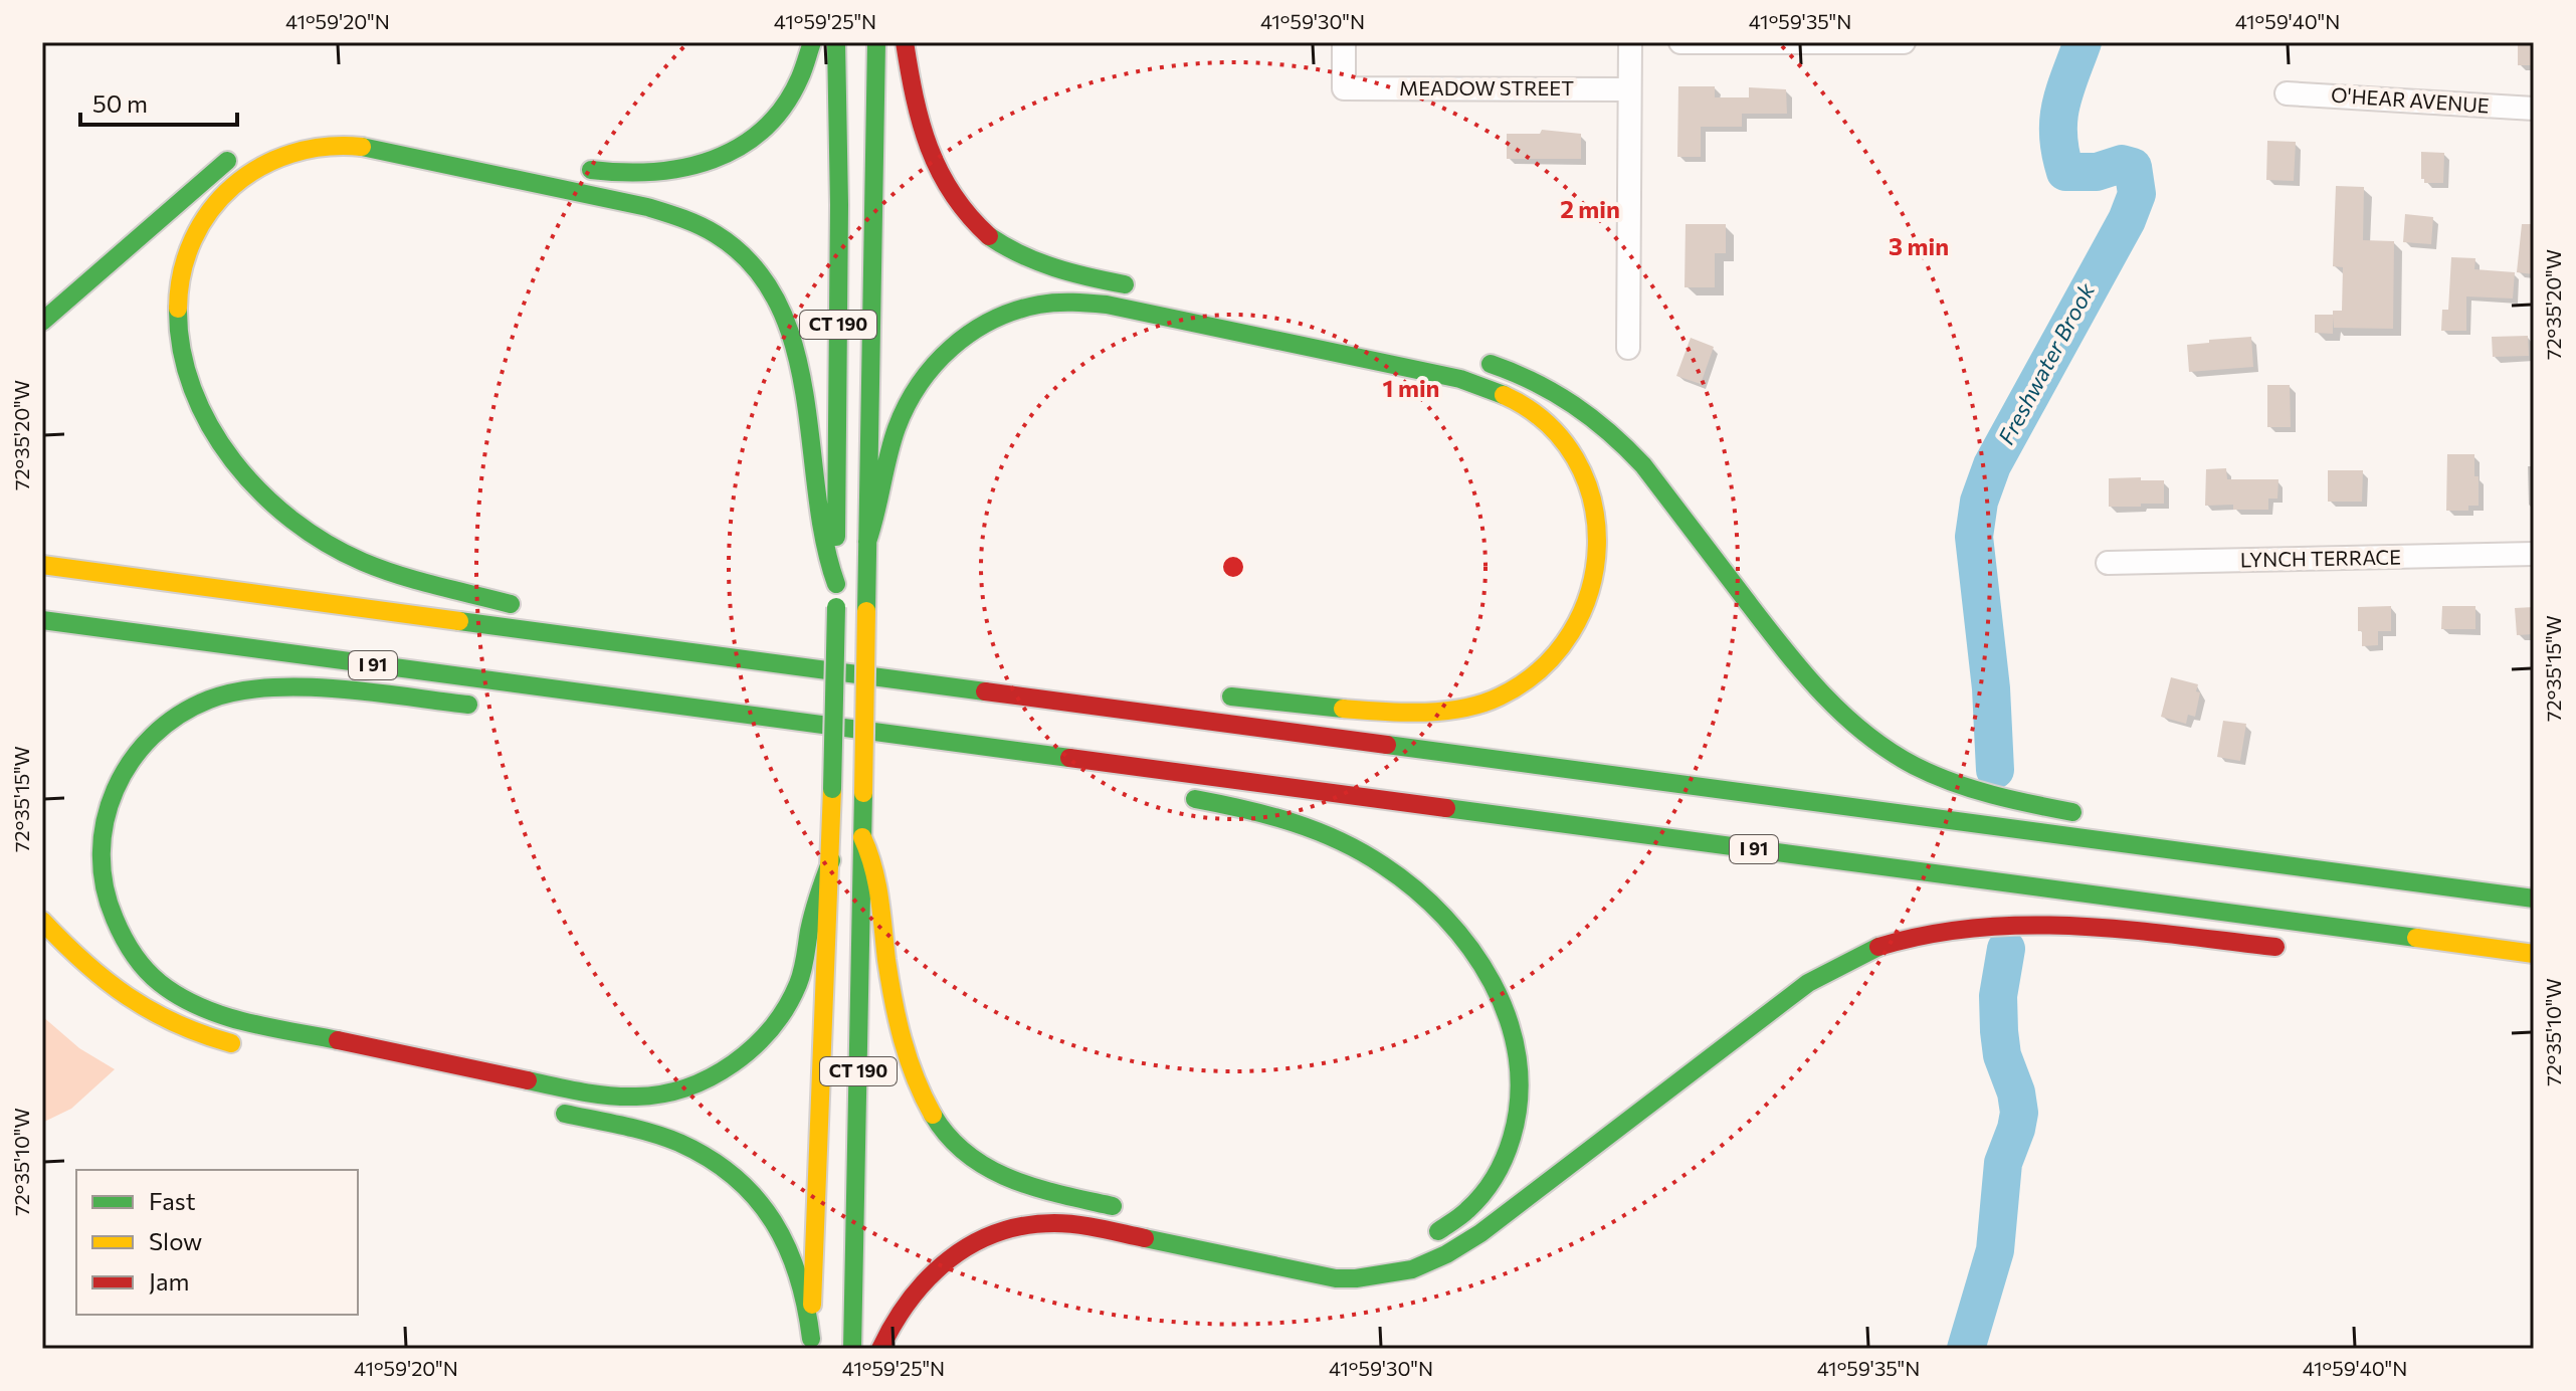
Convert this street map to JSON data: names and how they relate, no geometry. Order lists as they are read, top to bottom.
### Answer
{
  "streets": {
    "main road": ["CT 190", "I 91"],
    "street": ["MEADOW STREET", "O'HEAR AVENUE", "LYNCH TERRACE"]
  },
  "water": ["Freshwater Brook"],
  "legend": ["Fast", "Slow", "Jam"],
  "scale_bar": "50 m",
  "coordinates": [
    "41°59'20\"N",
    "41°59'25\"N",
    "41°59'30\"N",
    "41°59'35\"N",
    "41°59'40\"N",
    "72°35'20\"W",
    "72°35'15\"W",
    "72°35'10\"W"
  ],
  "rings": ["2 min", "3 min", "1 min"]
}
